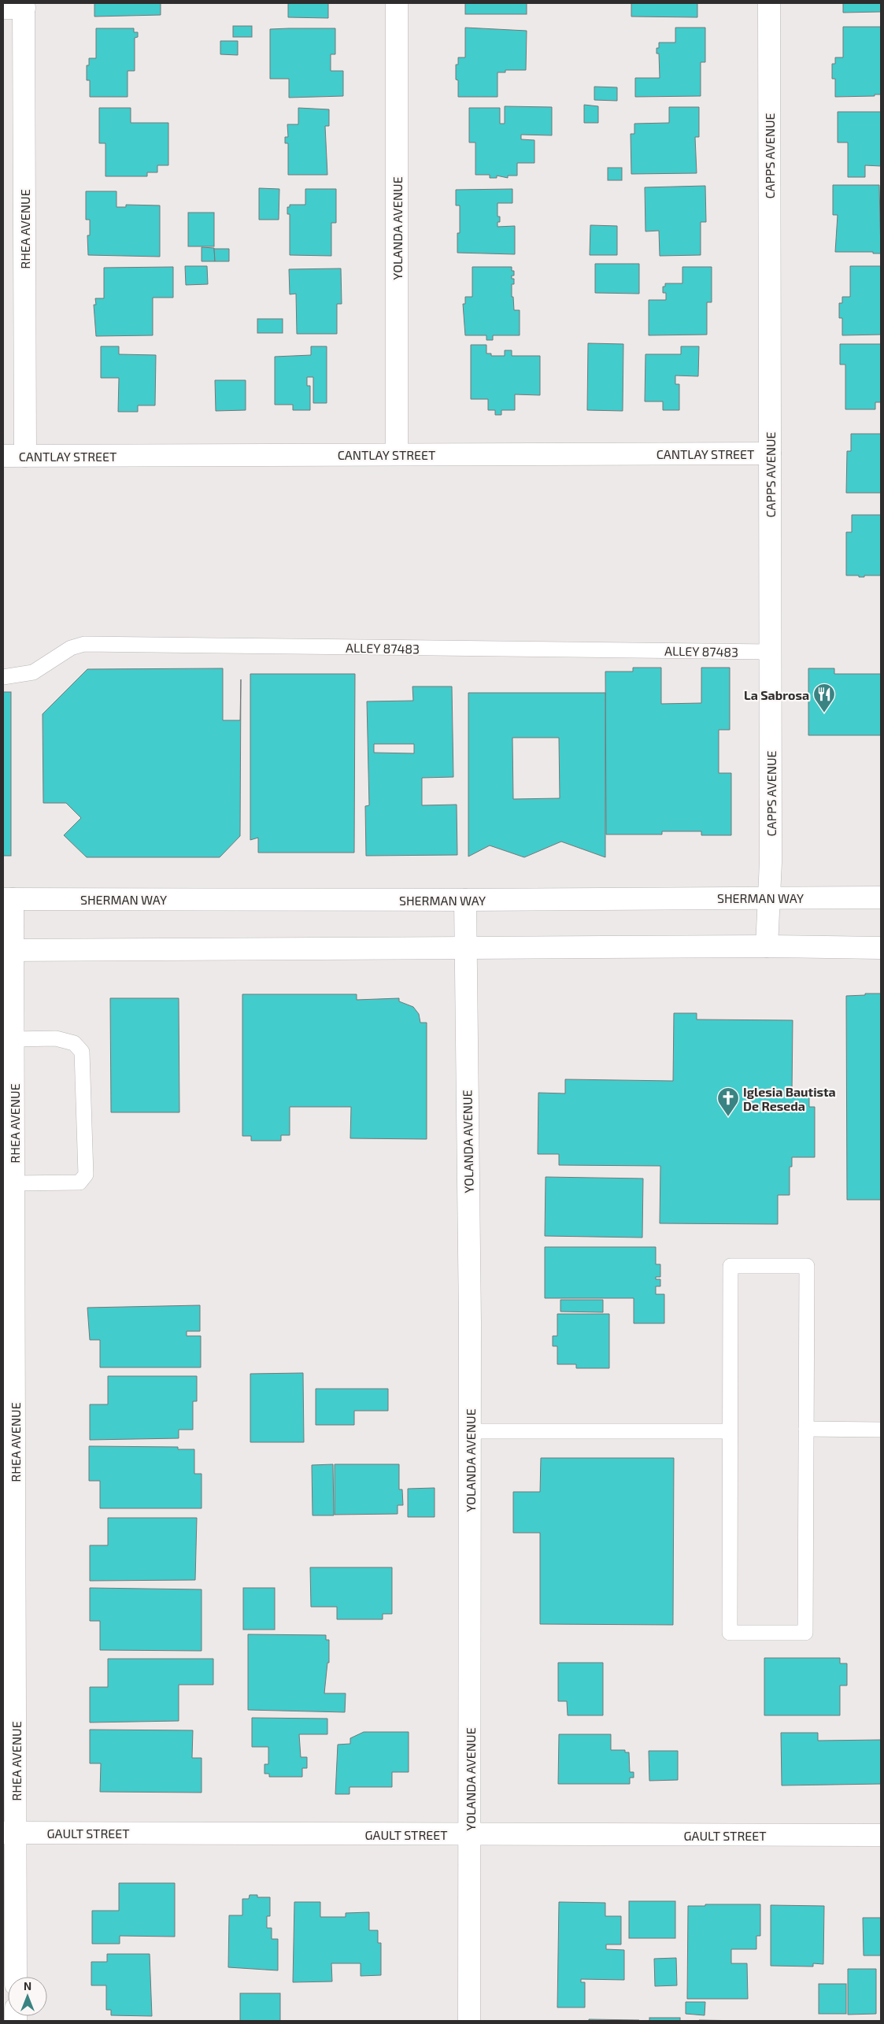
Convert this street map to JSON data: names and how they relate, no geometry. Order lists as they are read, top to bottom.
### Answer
{
  "streets": {
    "street": [
      "CAPPS AVENUE",
      "YOLANDA AVENUE",
      "RHEA AVENUE",
      "CANTLAY STREET",
      "SHERMAN WAY",
      "GAULT STREET"
    ],
    "lane": ["ALLEY 87483"]
  },
  "crossings": [
    ["CAPPS AVENUE", "CANTLAY STREET"],
    ["CAPPS AVENUE", "ALLEY 87483"],
    ["CAPPS AVENUE", "SHERMAN WAY"],
    ["YOLANDA AVENUE", "CANTLAY STREET"],
    ["YOLANDA AVENUE", "SHERMAN WAY"],
    ["YOLANDA AVENUE", "GAULT STREET"],
    ["RHEA AVENUE", "CANTLAY STREET"],
    ["RHEA AVENUE", "SHERMAN WAY"],
    ["RHEA AVENUE", "GAULT STREET"]
  ],
  "places": {
    "restaurant": ["La Sabrosa"],
    "church": ["Iglesia Bautista De Reseda"]
  },
  "north": "top"
}
